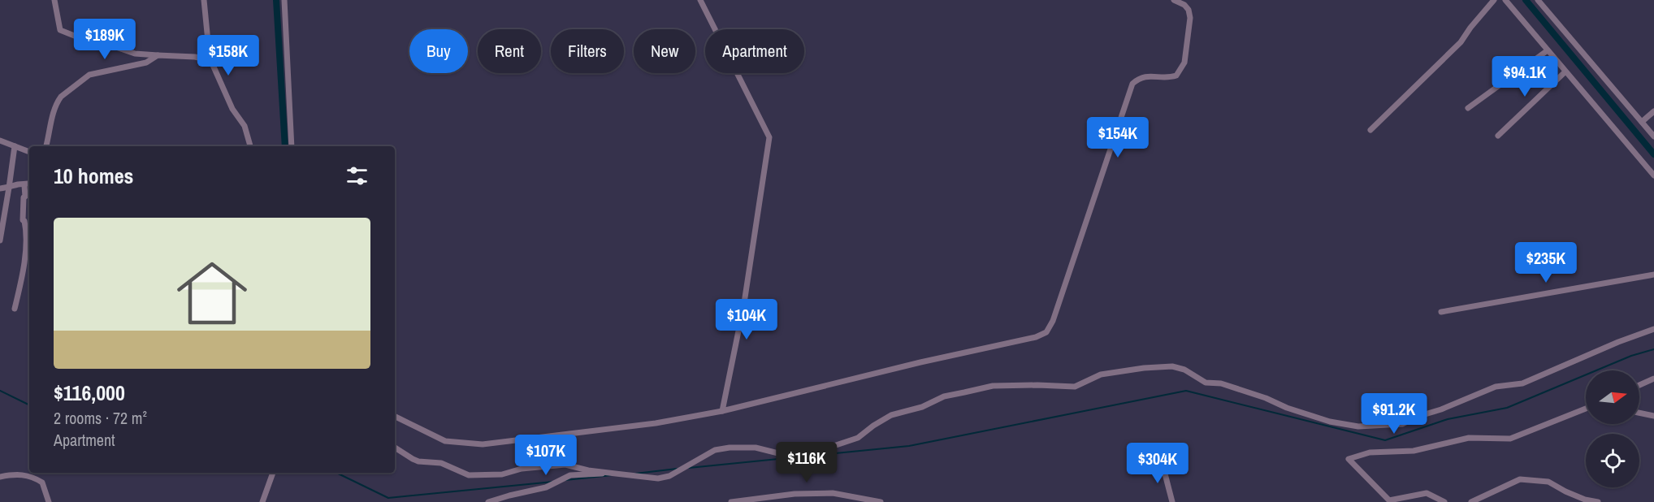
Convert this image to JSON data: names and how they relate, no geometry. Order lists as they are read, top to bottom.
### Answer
{
  "north": "right",
  "page": {
    "price": [
      "$189K",
      "$158K",
      "$94.1K",
      "$154K",
      "$235K",
      "$104K",
      "$91.2K",
      "$107K",
      "$116K",
      "$304K"
    ],
    "chip": [
      "Buy",
      "Rent",
      "Filters",
      "New",
      "Apartment"
    ],
    "heading": "10 homes",
    "list": [
      {
        "name": "$116,000",
        "note": "2 rooms · 72 m² · Apartment"
      }
    ]
  }
}
